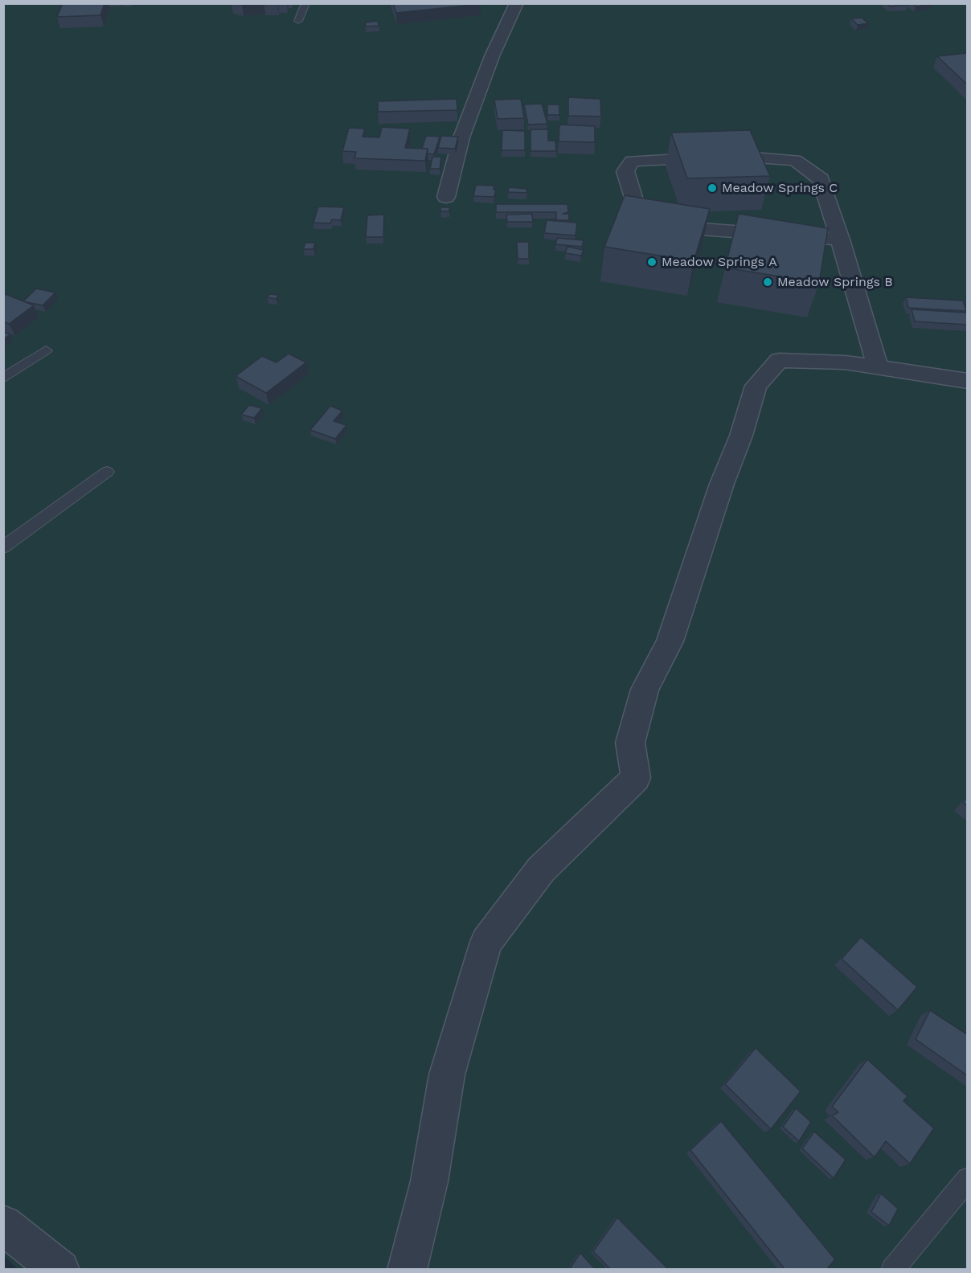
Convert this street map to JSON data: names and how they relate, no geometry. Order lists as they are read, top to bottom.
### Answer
{
  "places": ["Meadow Springs C", "Meadow Springs A", "Meadow Springs B"]
}
